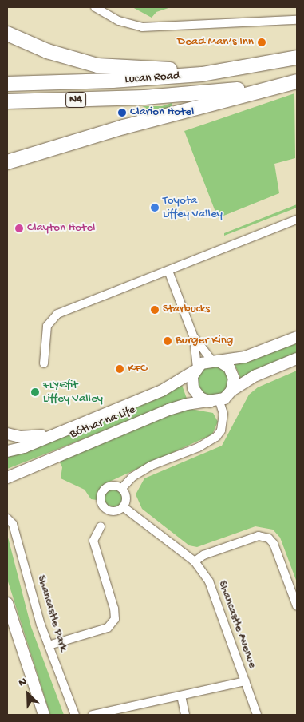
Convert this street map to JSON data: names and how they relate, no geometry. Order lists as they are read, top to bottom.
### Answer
{
  "streets": {
    "highway": ["Lucan Road", "N4"],
    "street": ["Bóthar na Life", "Shancastle Park", "Shancastle Avenue"]
  },
  "places": [
    "Dead Man’s Inn",
    "Clarion Hotel",
    "Toyota Liffey Valley",
    "Clayton Hotel",
    "Starbucks",
    "Burger King",
    "KFC",
    "FLYEfit Liffey Valley"
  ],
  "north": "top left"
}
